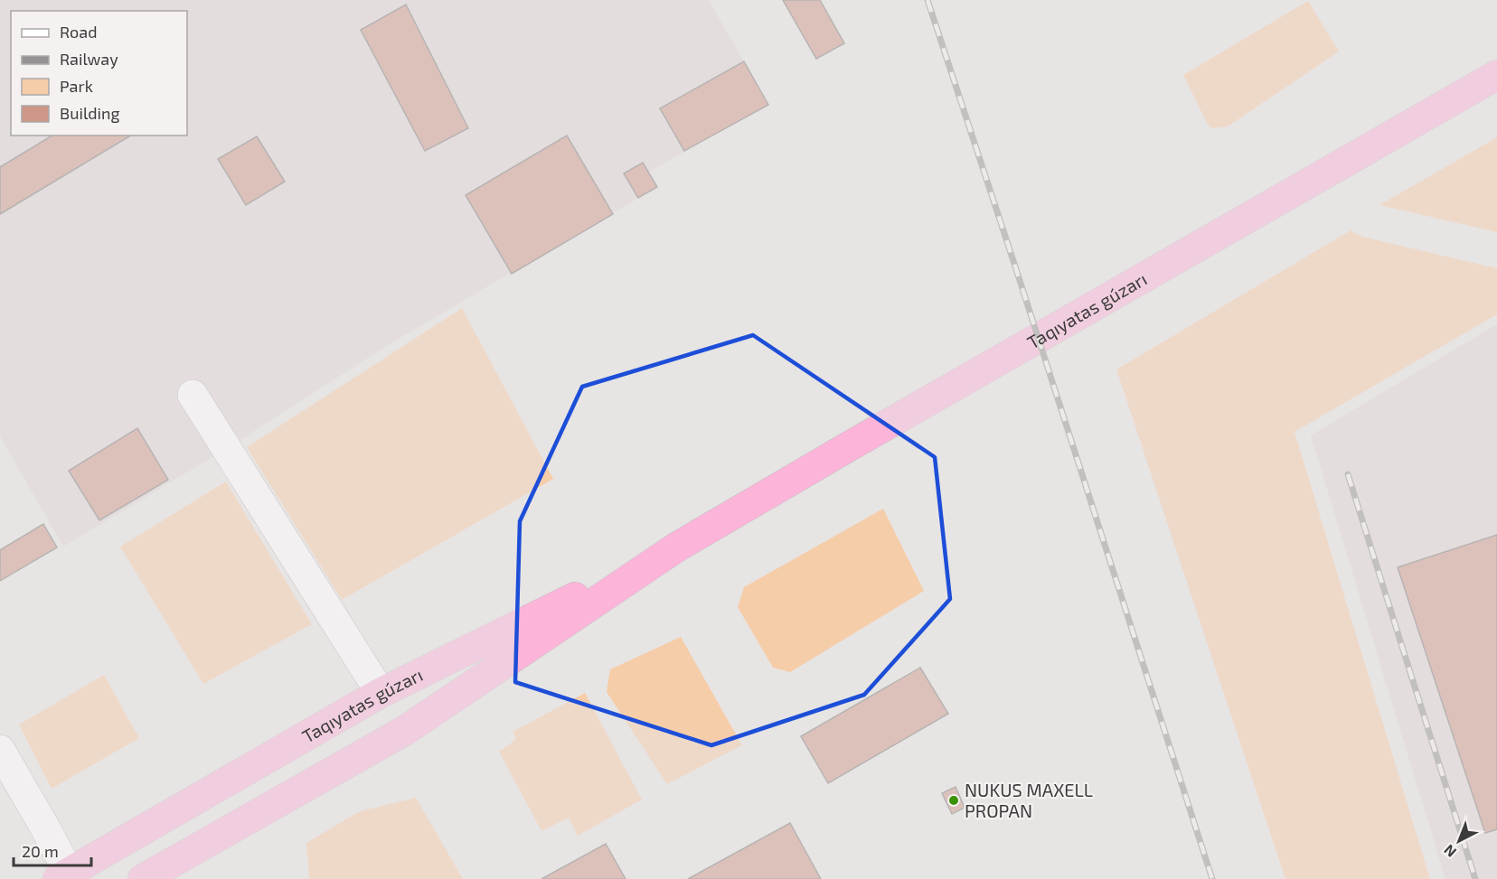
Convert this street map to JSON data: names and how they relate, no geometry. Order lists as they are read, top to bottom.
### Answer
{
  "streets": {
    "highway": ["Taqıyatas gúzarı"]
  },
  "places": ["NUKUS MAXELL PROPAN"],
  "legend": [
    "Road",
    "Railway",
    "Park",
    "Building"
  ],
  "scale_bar": "20 m",
  "north": "bottom left"
}
